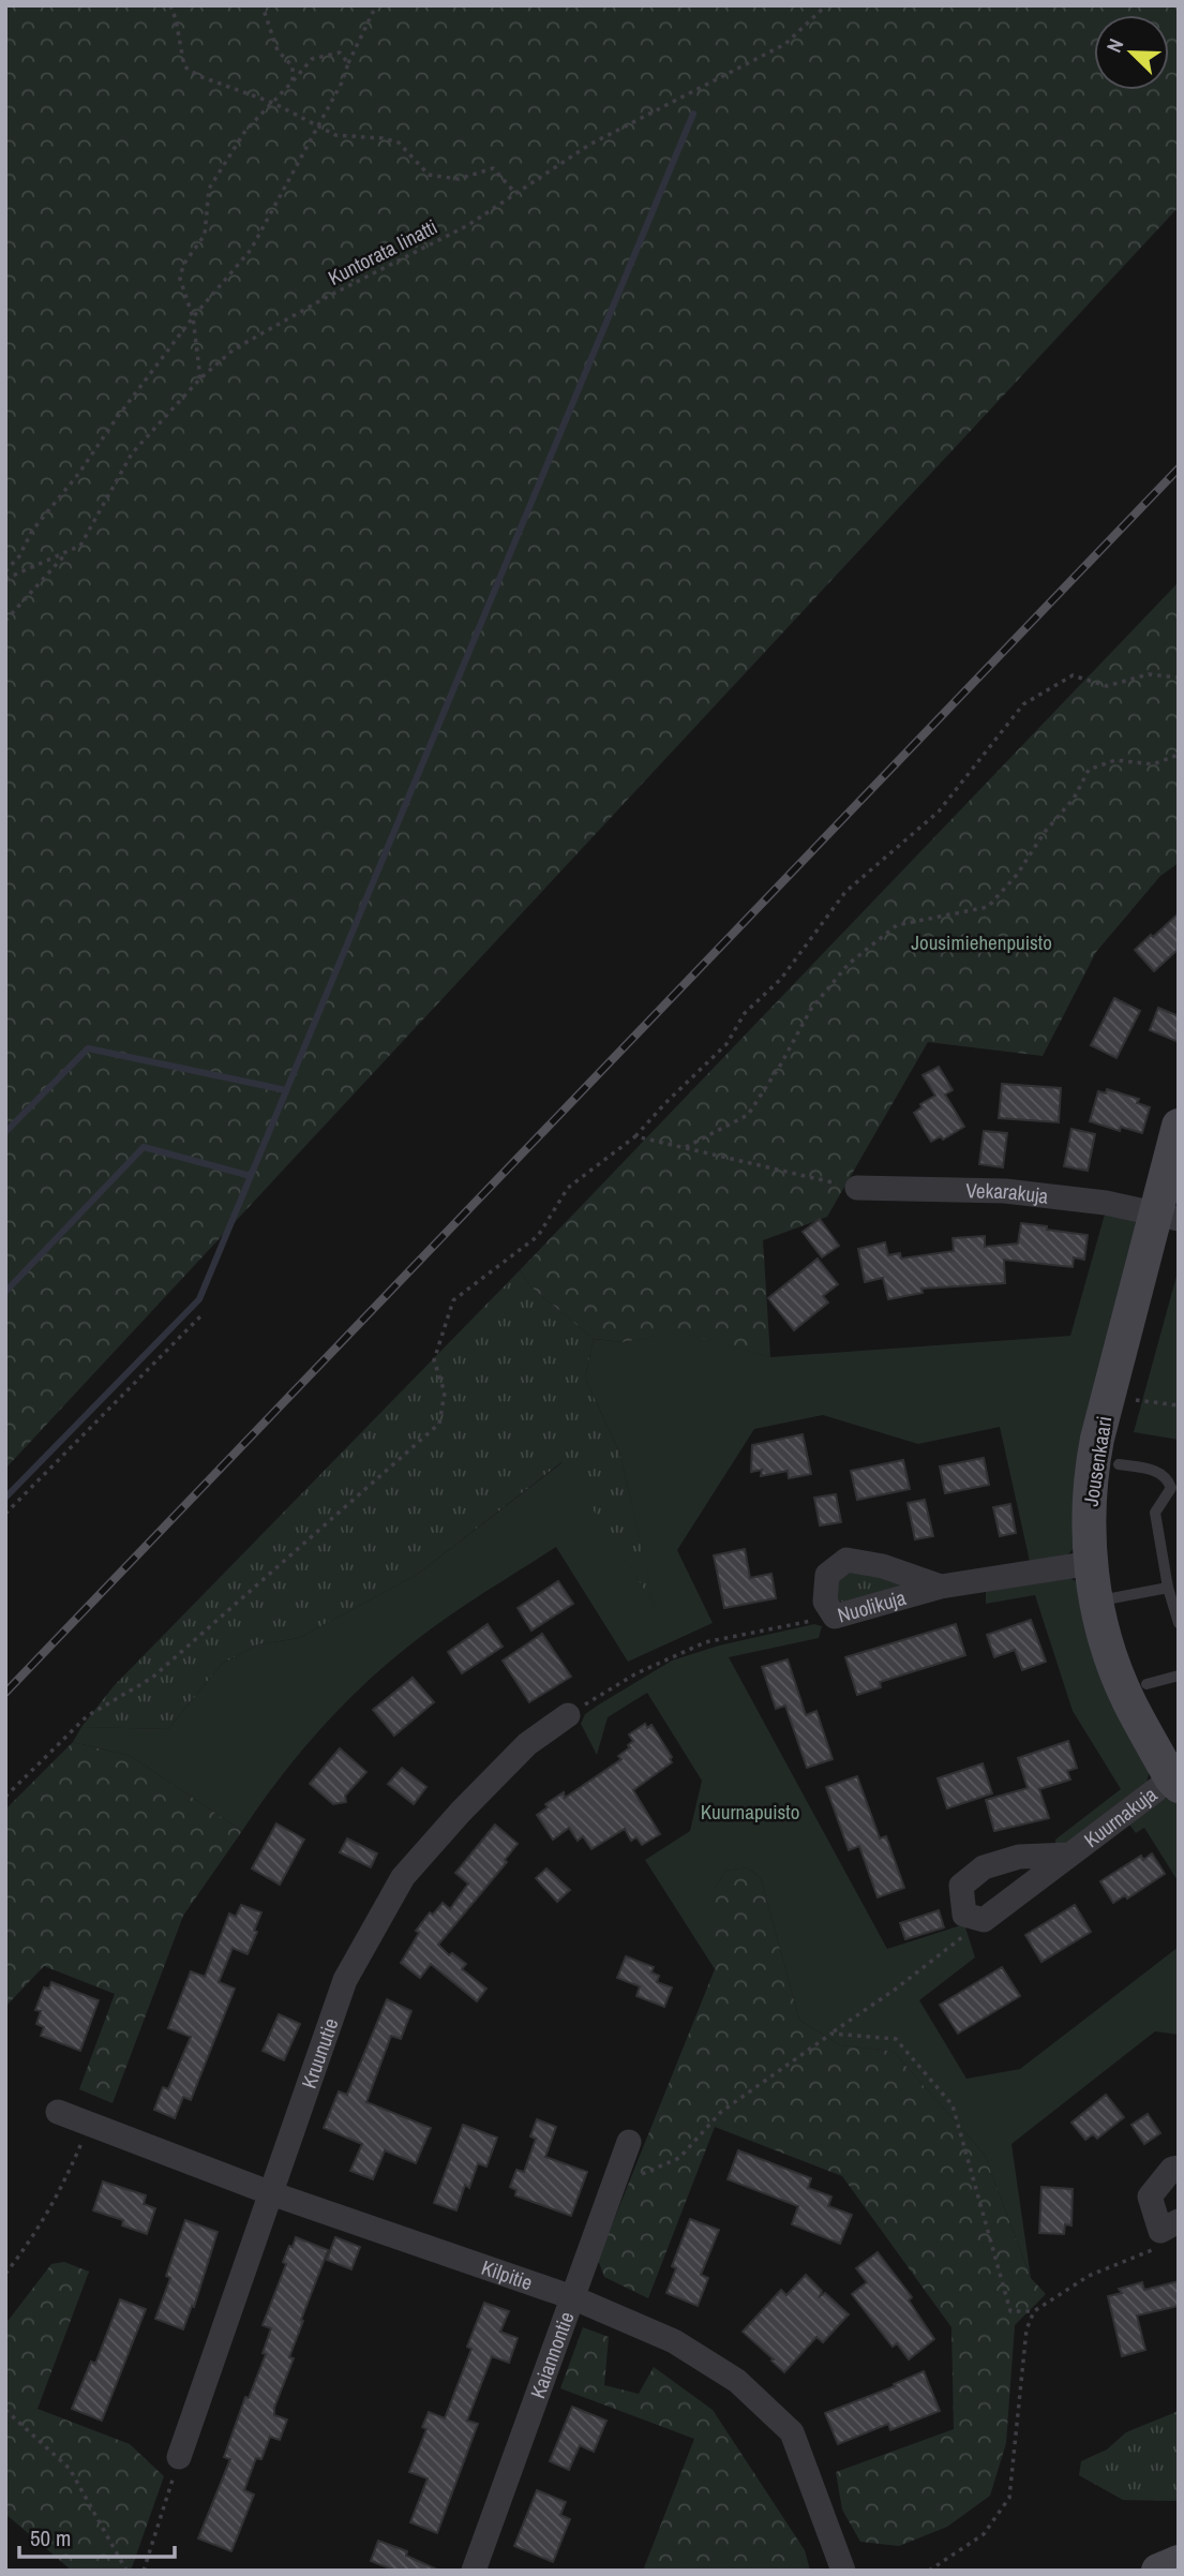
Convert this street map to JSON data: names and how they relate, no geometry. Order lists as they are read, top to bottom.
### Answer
{
  "streets": {
    "street": [
      "Vekarakuja",
      "Jousenkaari",
      "Nuolikuja",
      "Kuurnakuja",
      "Kruunutie",
      "Kilpitie",
      "Kaiannontie"
    ],
    "path": ["Kuntorata Iinatti"]
  },
  "crossings": [
    ["Vekarakuja", "Jousenkaari"],
    ["Jousenkaari", "Nuolikuja"],
    ["Jousenkaari", "Kuurnakuja"],
    ["Kruunutie", "Kilpitie"],
    ["Kilpitie", "Kaiannontie"]
  ],
  "parks": ["Jousimiehenpuisto", "Kuurnapuisto"],
  "scale_bar": "50 m",
  "north": "top left"
}
